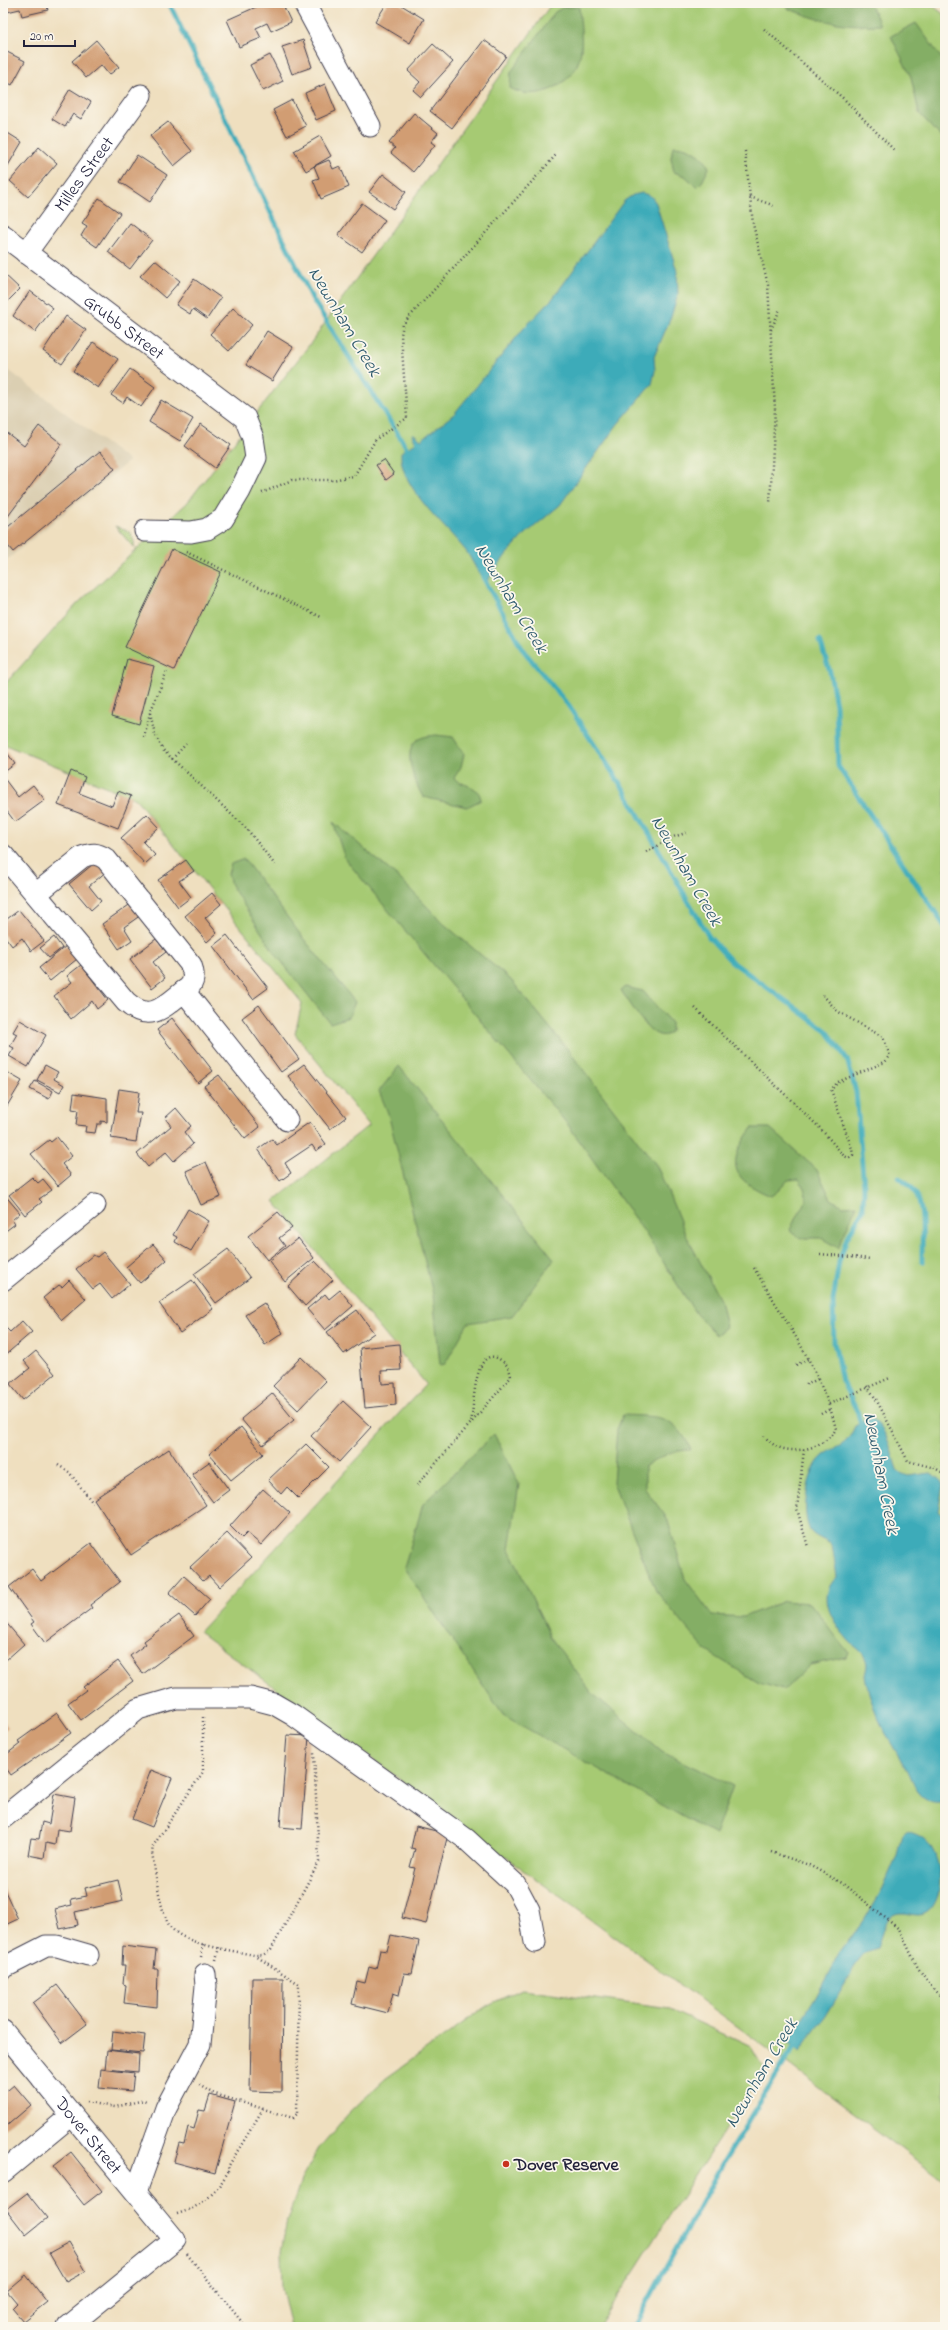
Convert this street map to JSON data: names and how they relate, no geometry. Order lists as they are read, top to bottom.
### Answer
{
  "streets": {
    "street": ["Milles Street", "Grubb Street", "Dover Street"]
  },
  "crossings": [
    ["Milles Street", "Grubb Street"]
  ],
  "water": ["Newnham Creek"],
  "places": ["Dover Reserve"],
  "scale_bar": "20 m"
}
